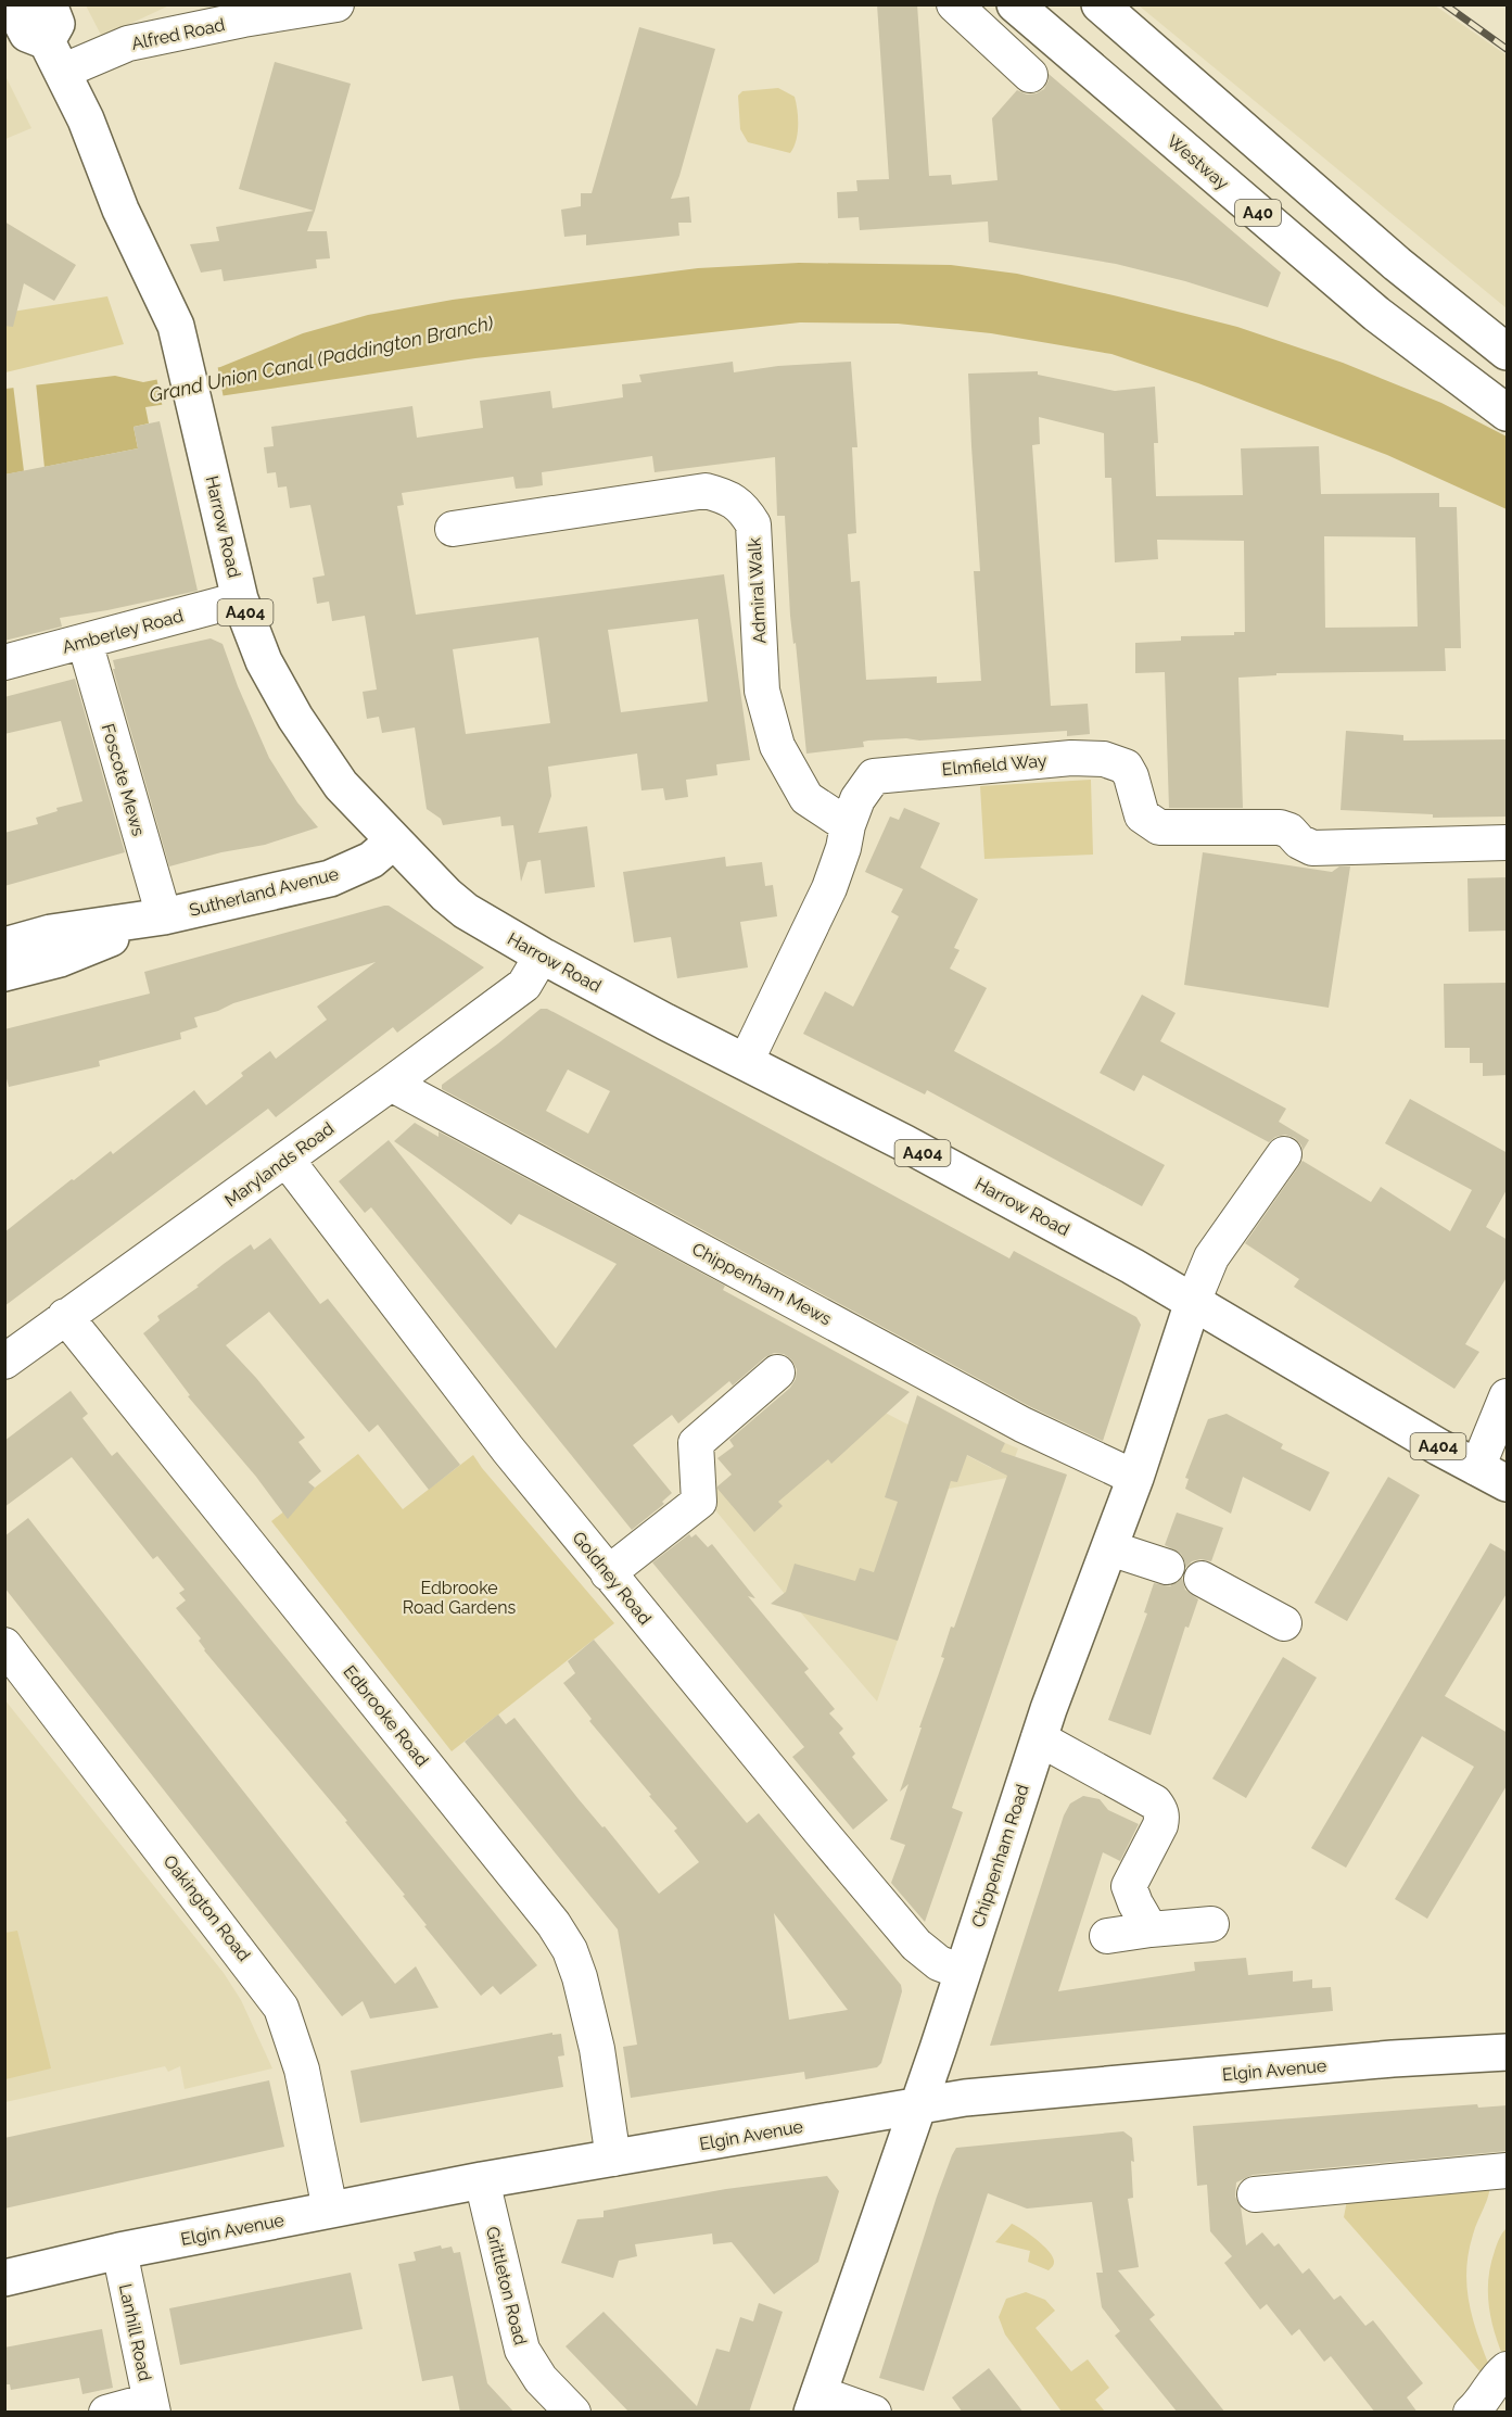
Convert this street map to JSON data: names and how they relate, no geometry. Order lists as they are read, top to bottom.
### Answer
{
  "streets": {
    "main road": [
      "Westway",
      "A40",
      "Harrow Road",
      "A404",
      "Sutherland Avenue",
      "Chippenham Road",
      "Elgin Avenue"
    ],
    "street": [
      "Alfred Road",
      "Admiral Walk",
      "Amberley Road",
      "Elmfield Way",
      "Foscote Mews",
      "Marylands Road",
      "Chippenham Mews",
      "Goldney Road",
      "Edbrooke Road",
      "Oakington Road",
      "Grittleton Road",
      "Lanhill Road"
    ]
  },
  "crossings": [
    ["Alfred Road", "Harrow Road"],
    ["Harrow Road", "Amberley Road"],
    ["Harrow Road", "Elmfield Way"],
    ["Harrow Road", "Sutherland Avenue"],
    ["Harrow Road", "Marylands Road"],
    ["Harrow Road", "Chippenham Road"],
    ["Admiral Walk", "Elmfield Way"],
    ["Amberley Road", "Foscote Mews"],
    ["Foscote Mews", "Sutherland Avenue"],
    ["Marylands Road", "Chippenham Mews"],
    ["Marylands Road", "Goldney Road"],
    ["Marylands Road", "Edbrooke Road"],
    ["Chippenham Mews", "Chippenham Road"],
    ["Goldney Road", "Chippenham Road"],
    ["Edbrooke Road", "Elgin Avenue"],
    ["Chippenham Road", "Elgin Avenue"],
    ["Oakington Road", "Elgin Avenue"],
    ["Elgin Avenue", "Grittleton Road"],
    ["Elgin Avenue", "Lanhill Road"]
  ],
  "water": ["Grand Union Canal (Paddington Branch)"],
  "parks": ["Edbrooke Road Gardens"]
}
